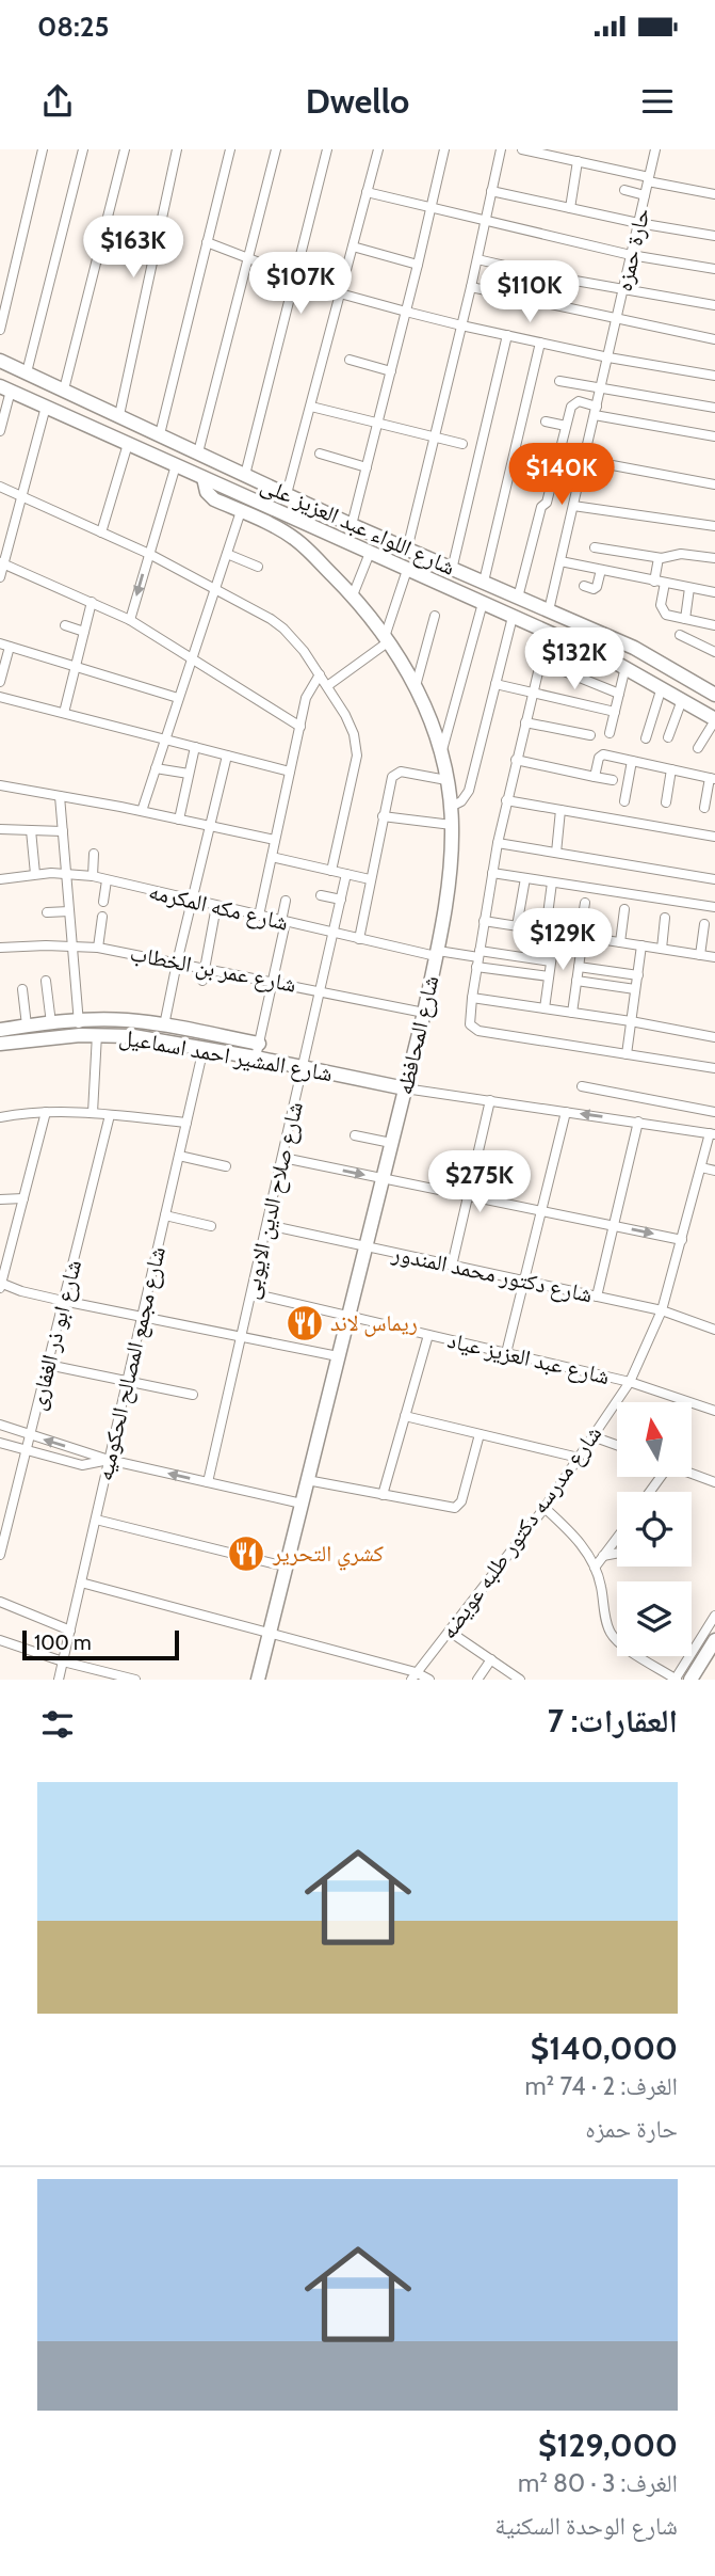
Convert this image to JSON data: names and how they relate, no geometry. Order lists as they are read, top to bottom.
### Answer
{
  "streets": {
    "main road": ["شارع اللواء عبد العزيز على", "شارع المحافظه", "شارع المشير احمد اسماعيل"],
    "street": [
      "حارة حمزه",
      "شارع مكه المكرمه",
      "شارع عمر بن الخطاب",
      "شارع صلاح الدين الايوبى",
      "شارع دكتور محمد المندور",
      "شارع ابو ذر الغفارى",
      "شارع عبد العزيز عياد",
      "شارع مجمع المصالح الحكوميه",
      "شارع مدرسه دكتور طلبه عويضه"
    ]
  },
  "crossings": [
    ["حارة حمزه", "شارع اللواء عبد العزيز على"],
    ["شارع اللواء عبد العزيز على", "شارع المحافظه"],
    ["شارع مكه المكرمه", "شارع المحافظه"],
    ["شارع مكه المكرمه", "شارع صلاح الدين الايوبى"],
    ["شارع عمر بن الخطاب", "شارع المحافظه"],
    ["شارع عمر بن الخطاب", "شارع صلاح الدين الايوبى"],
    ["شارع المحافظه", "شارع المشير احمد اسماعيل"],
    ["شارع المحافظه", "شارع دكتور محمد المندور"],
    ["شارع المحافظه", "شارع عبد العزيز عياد"],
    ["شارع المشير احمد اسماعيل", "شارع صلاح الدين الايوبى"],
    ["شارع المشير احمد اسماعيل", "شارع مجمع المصالح الحكوميه"],
    ["شارع صلاح الدين الايوبى", "شارع دكتور محمد المندور"],
    ["شارع صلاح الدين الايوبى", "شارع عبد العزيز عياد"],
    ["شارع دكتور محمد المندور", "شارع مدرسه دكتور طلبه عويضه"],
    ["شارع عبد العزيز عياد", "شارع مدرسه دكتور طلبه عويضه"]
  ],
  "places": {
    "restaurant": ["ريماس لاند", "كشري التحرير"]
  },
  "scale_bar": "100 m",
  "north": "top",
  "page": {
    "status": "08:25",
    "header": "Dwello",
    "price": [
      "$163K",
      "$107K",
      "$110K",
      "$140K",
      "$132K",
      "$129K",
      "$275K"
    ],
    "scale": "100 m",
    "heading": "العقارات: 7",
    "list": [
      {
        "name": "$140,000",
        "note": "الغرف: 2 · 74 m² · حارة حمزه"
      },
      {
        "name": "$129,000",
        "note": "الغرف: 3 · 80 m² · شارع الوحدة السكنية"
      }
    ]
  }
}
